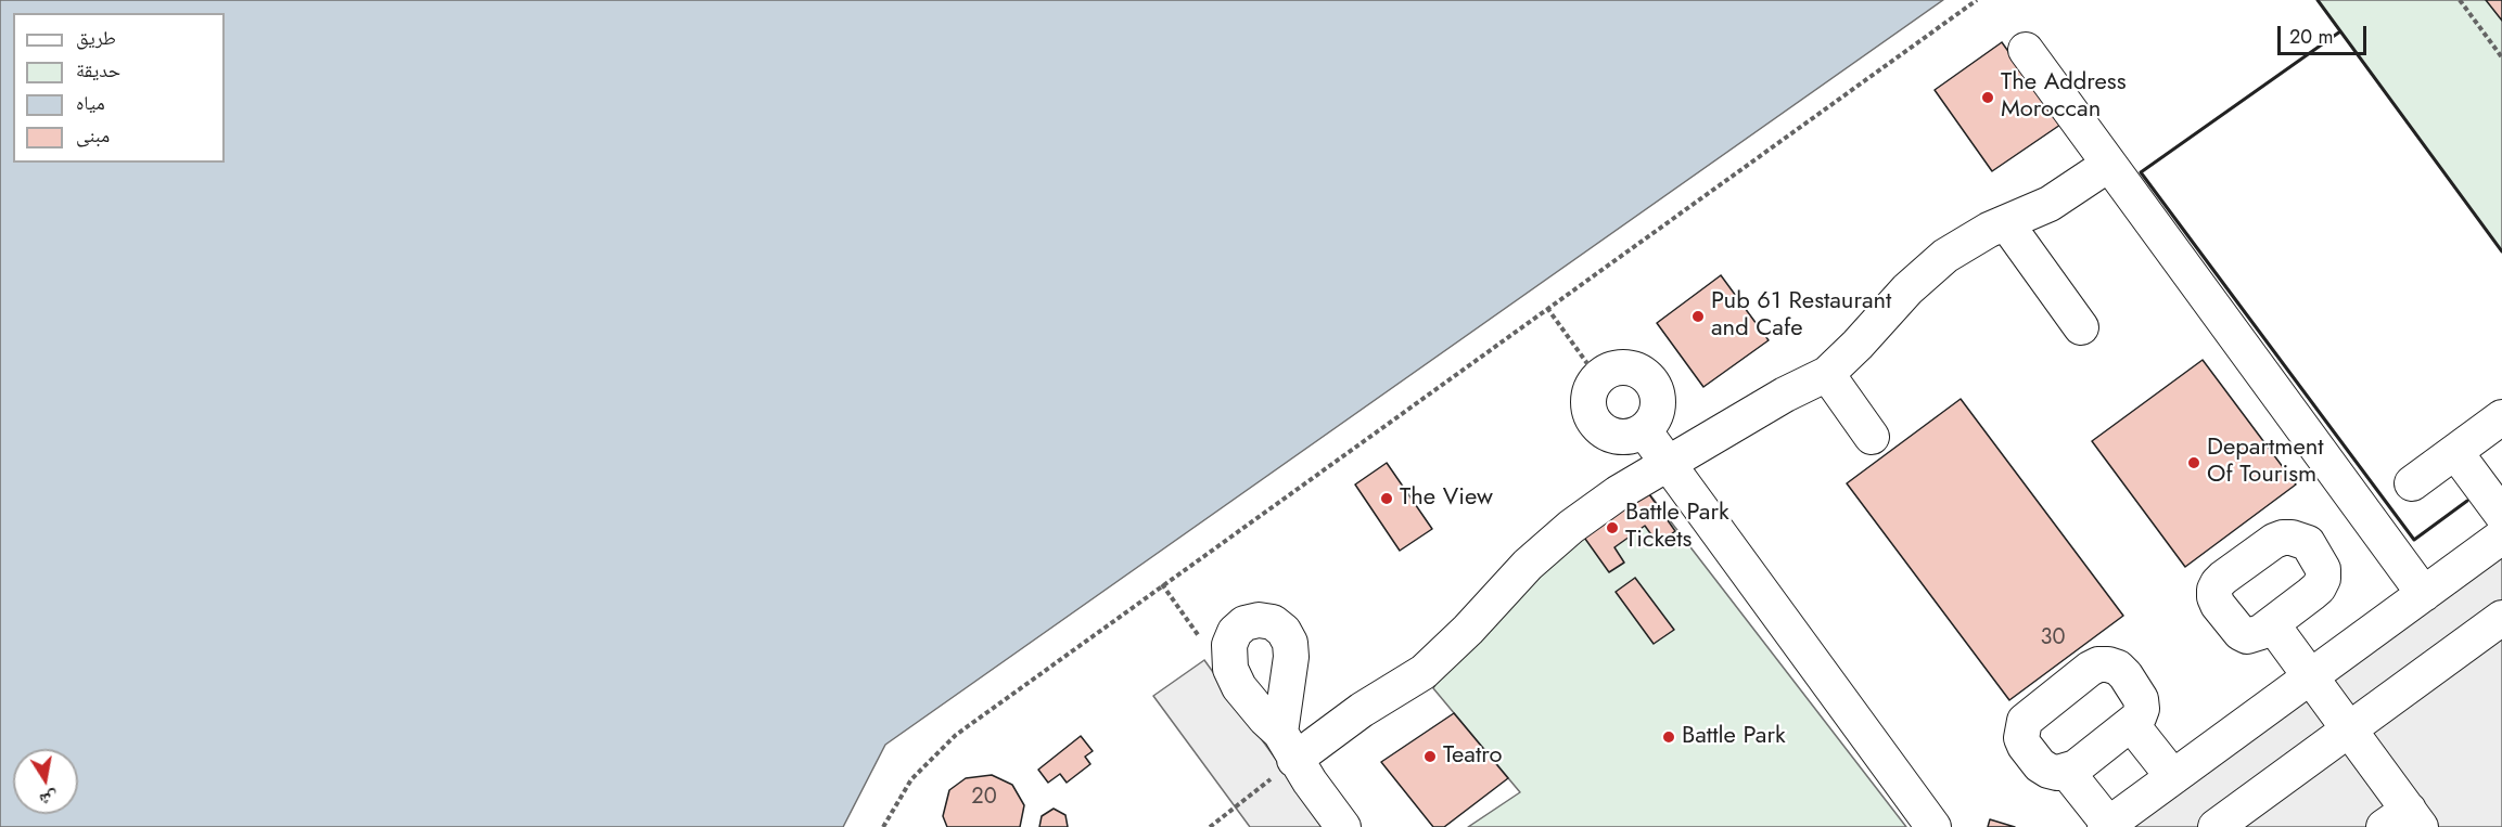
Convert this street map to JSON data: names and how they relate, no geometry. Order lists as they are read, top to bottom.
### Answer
{
  "places": [
    "The Address Moroccan",
    "Pub 61 Restaurant and Cafe",
    "Department Of Tourism",
    "The View",
    "Battle Park Tickets",
    "Battle Park",
    "Teatro"
  ],
  "house_numbers": ["30", "20"],
  "legend": [
    "طريق",
    "حديقة",
    "مياه",
    "مبنى"
  ],
  "scale_bar": "20 m",
  "north": "bottom"
}
